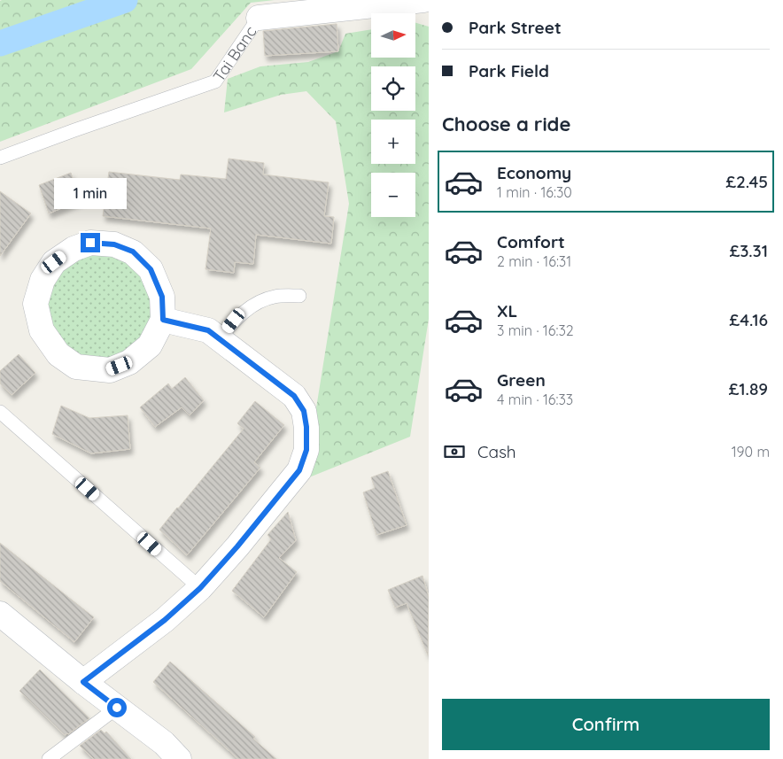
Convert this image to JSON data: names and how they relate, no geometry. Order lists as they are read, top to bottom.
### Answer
{
  "streets": {
    "street": ["Tai Banc"]
  },
  "north": "right",
  "page": {
    "banner": ["Park Street", "Park Field"],
    "map_buttons": ["+", "−"],
    "heading": "Choose a ride",
    "list": [
      {
        "name": "Economy",
        "note": "1 min · 16:30",
        "value": "£2.45"
      },
      {
        "name": "Comfort",
        "note": "2 min · 16:31",
        "value": "£3.31"
      },
      {
        "name": "XL",
        "note": "3 min · 16:32",
        "value": "£4.16"
      },
      {
        "name": "Green",
        "note": "4 min · 16:33",
        "value": "£1.89"
      }
    ],
    "bubble": "1 min",
    "pay": ["Cash", "190 m"],
    "buttons": "Confirm"
  }
}
